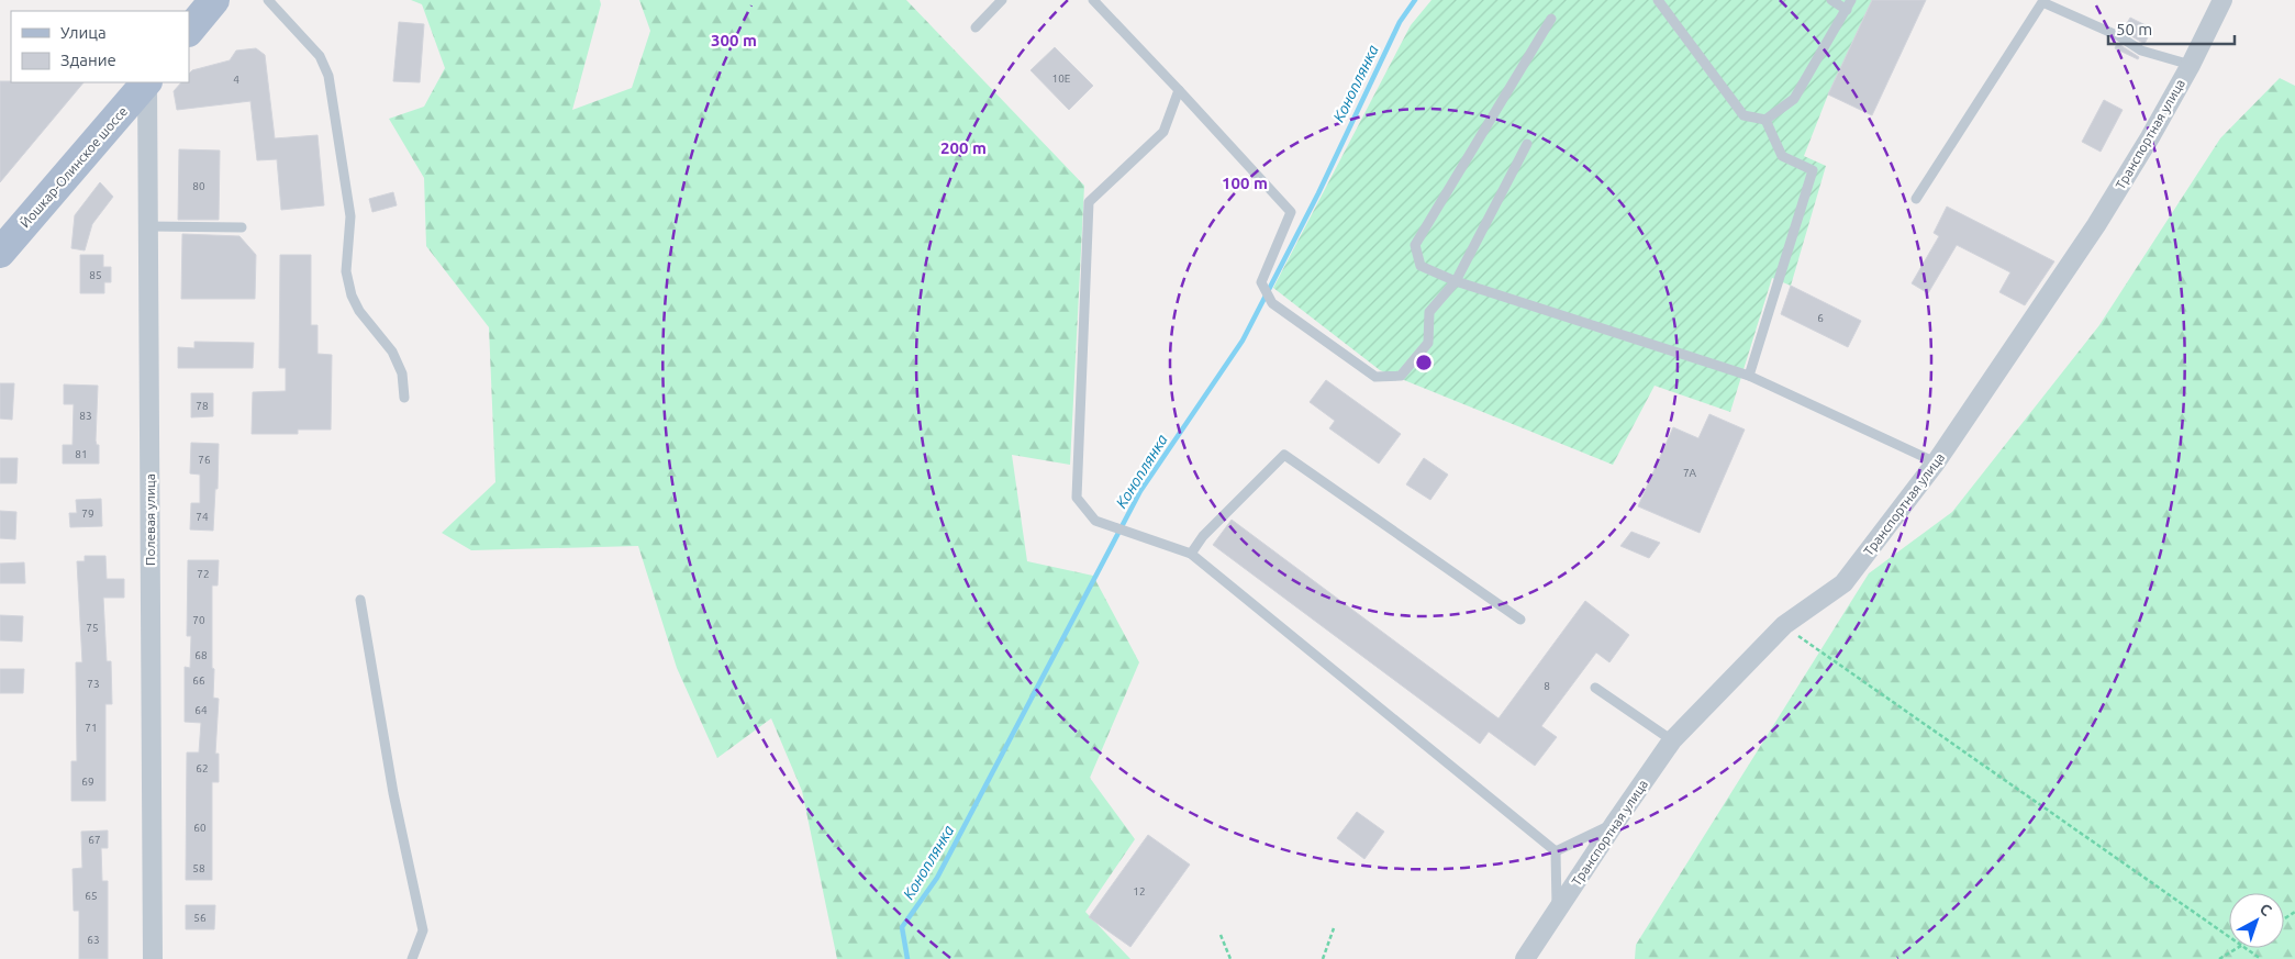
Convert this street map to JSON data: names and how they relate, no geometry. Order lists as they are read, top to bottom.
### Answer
{
  "streets": {
    "main road": ["Йошкар-Олинское шоссе"],
    "street": ["Транспортная улица", "Полевая улица"]
  },
  "water": ["Коноплянка"],
  "house_numbers": [
    "10Е",
    "4",
    "80",
    "85",
    "6",
    "78",
    "83",
    "81",
    "76",
    "7А",
    "79",
    "74",
    "72",
    "70",
    "75",
    "68",
    "66",
    "73",
    "8",
    "64",
    "71",
    "62",
    "69",
    "60",
    "67",
    "58",
    "12",
    "65",
    "56",
    "63"
  ],
  "legend": ["Улица", "Здание"],
  "scale_bar": "50 m",
  "north": "top right",
  "rings": ["300 m", "200 m", "100 m"]
}
